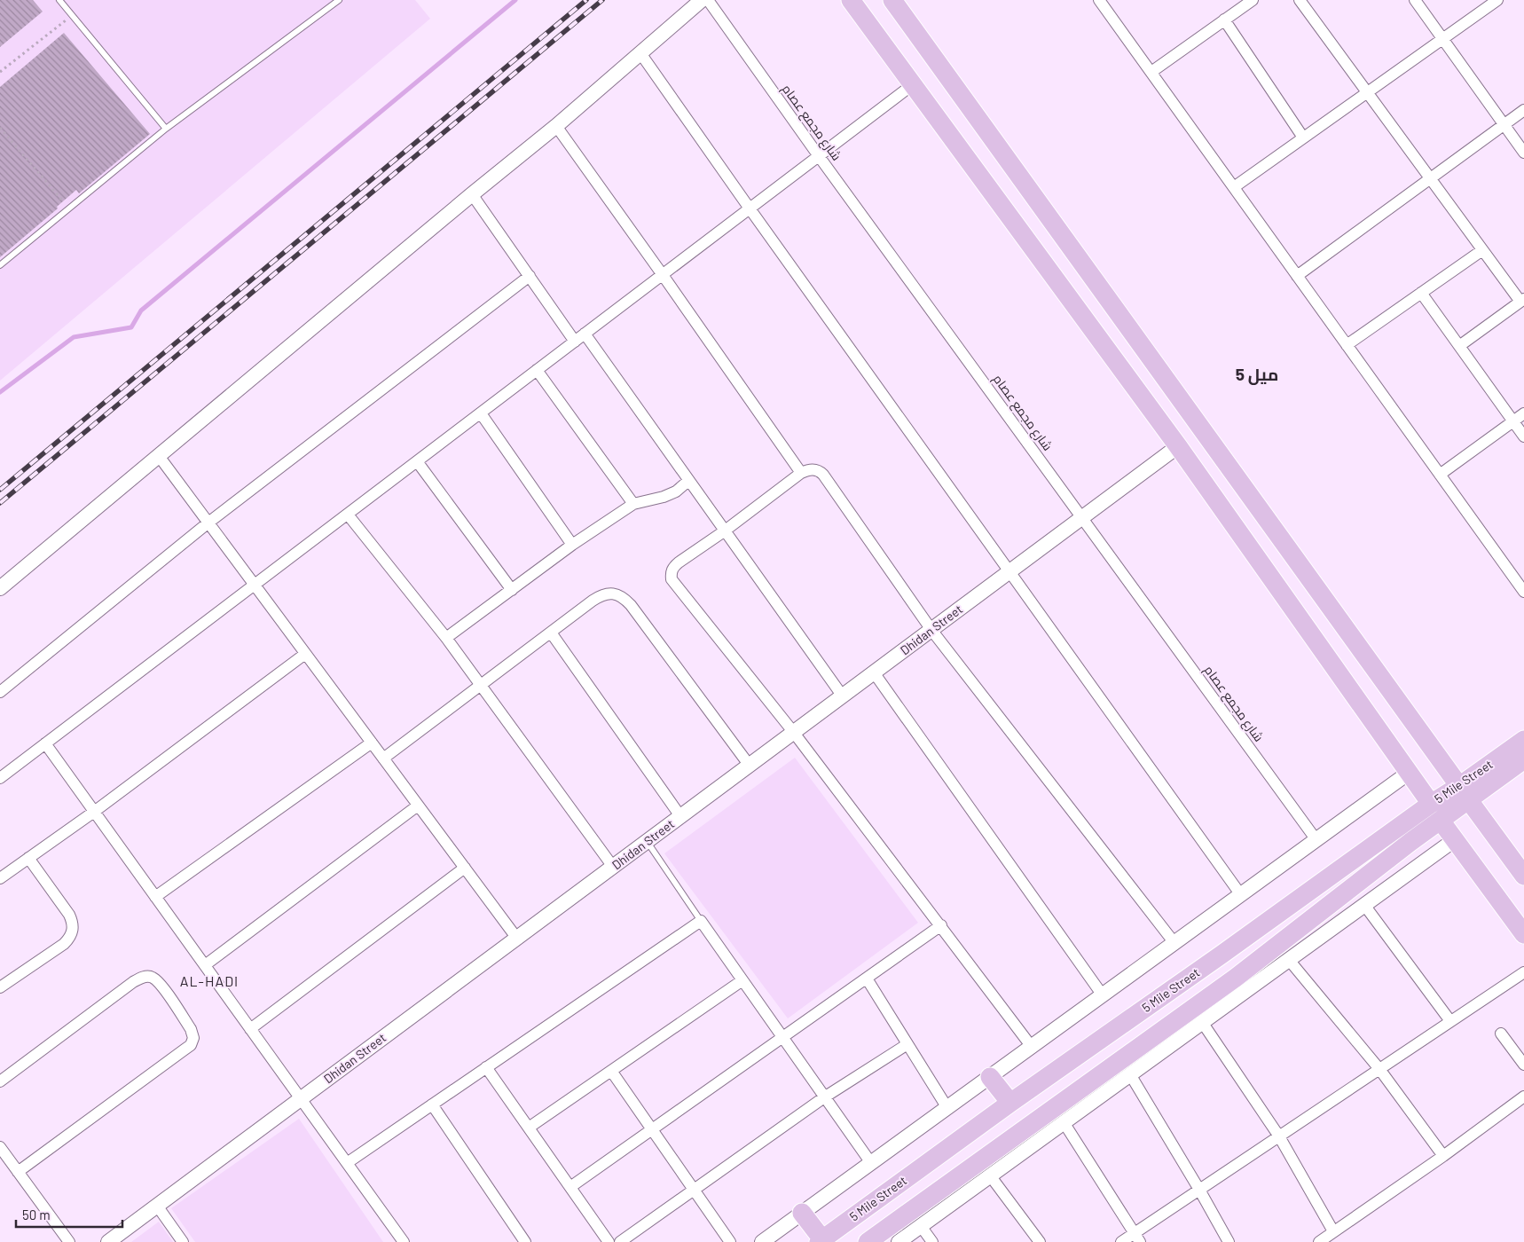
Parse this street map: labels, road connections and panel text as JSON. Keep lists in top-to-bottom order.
{
  "streets": {
    "main road": ["5 Mile Street"],
    "street": ["شارع مجمع عصام", "Dhidan Street"]
  },
  "crossings": [
    ["شارع مجمع عصام", "Dhidan Street"]
  ],
  "districts": ["5 ميل", "AL-HADI"],
  "scale_bar": "50 m"
}
